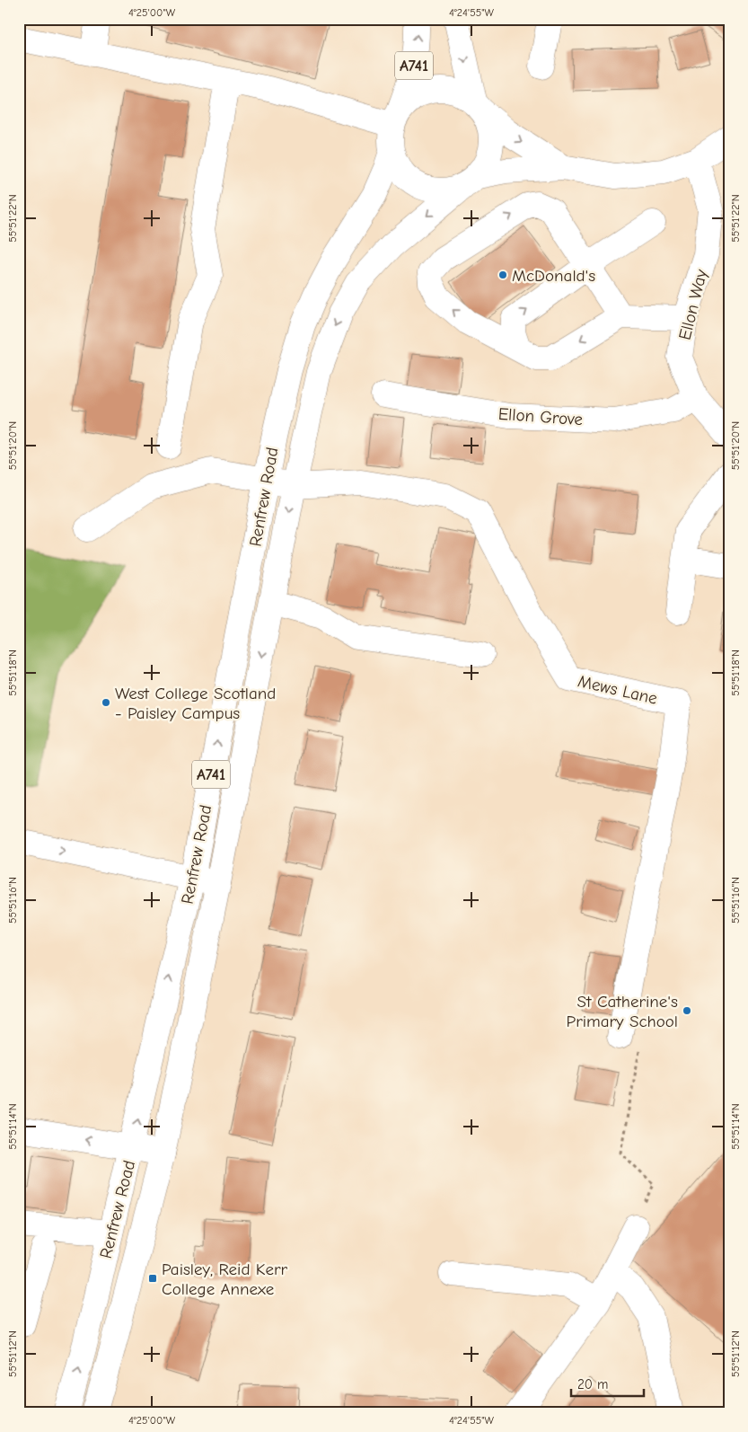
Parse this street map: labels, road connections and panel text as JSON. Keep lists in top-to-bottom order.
{
  "streets": {
    "main road": [
      "A741",
      "Ellon Way",
      "Ellon Grove",
      "Renfrew Road",
      "Mews Lane"
    ]
  },
  "crossings": [
    ["A741", "Renfrew Road"],
    ["Ellon Way", "Ellon Grove"],
    ["Renfrew Road", "Mews Lane"]
  ],
  "places": {
    "other": ["McDonald's", "West College Scotland - Paisley Campus", "St Catherine's Primary School"],
    "transit": ["Paisley, Reid Kerr College Annexe"]
  },
  "scale_bar": "20 m",
  "coordinates": [
    "4°25'00\"W",
    "4°24'55\"W",
    "55°51'22\"N",
    "55°51'20\"N",
    "55°51'18\"N",
    "55°51'16\"N",
    "55°51'14\"N",
    "55°51'12\"N"
  ]
}
